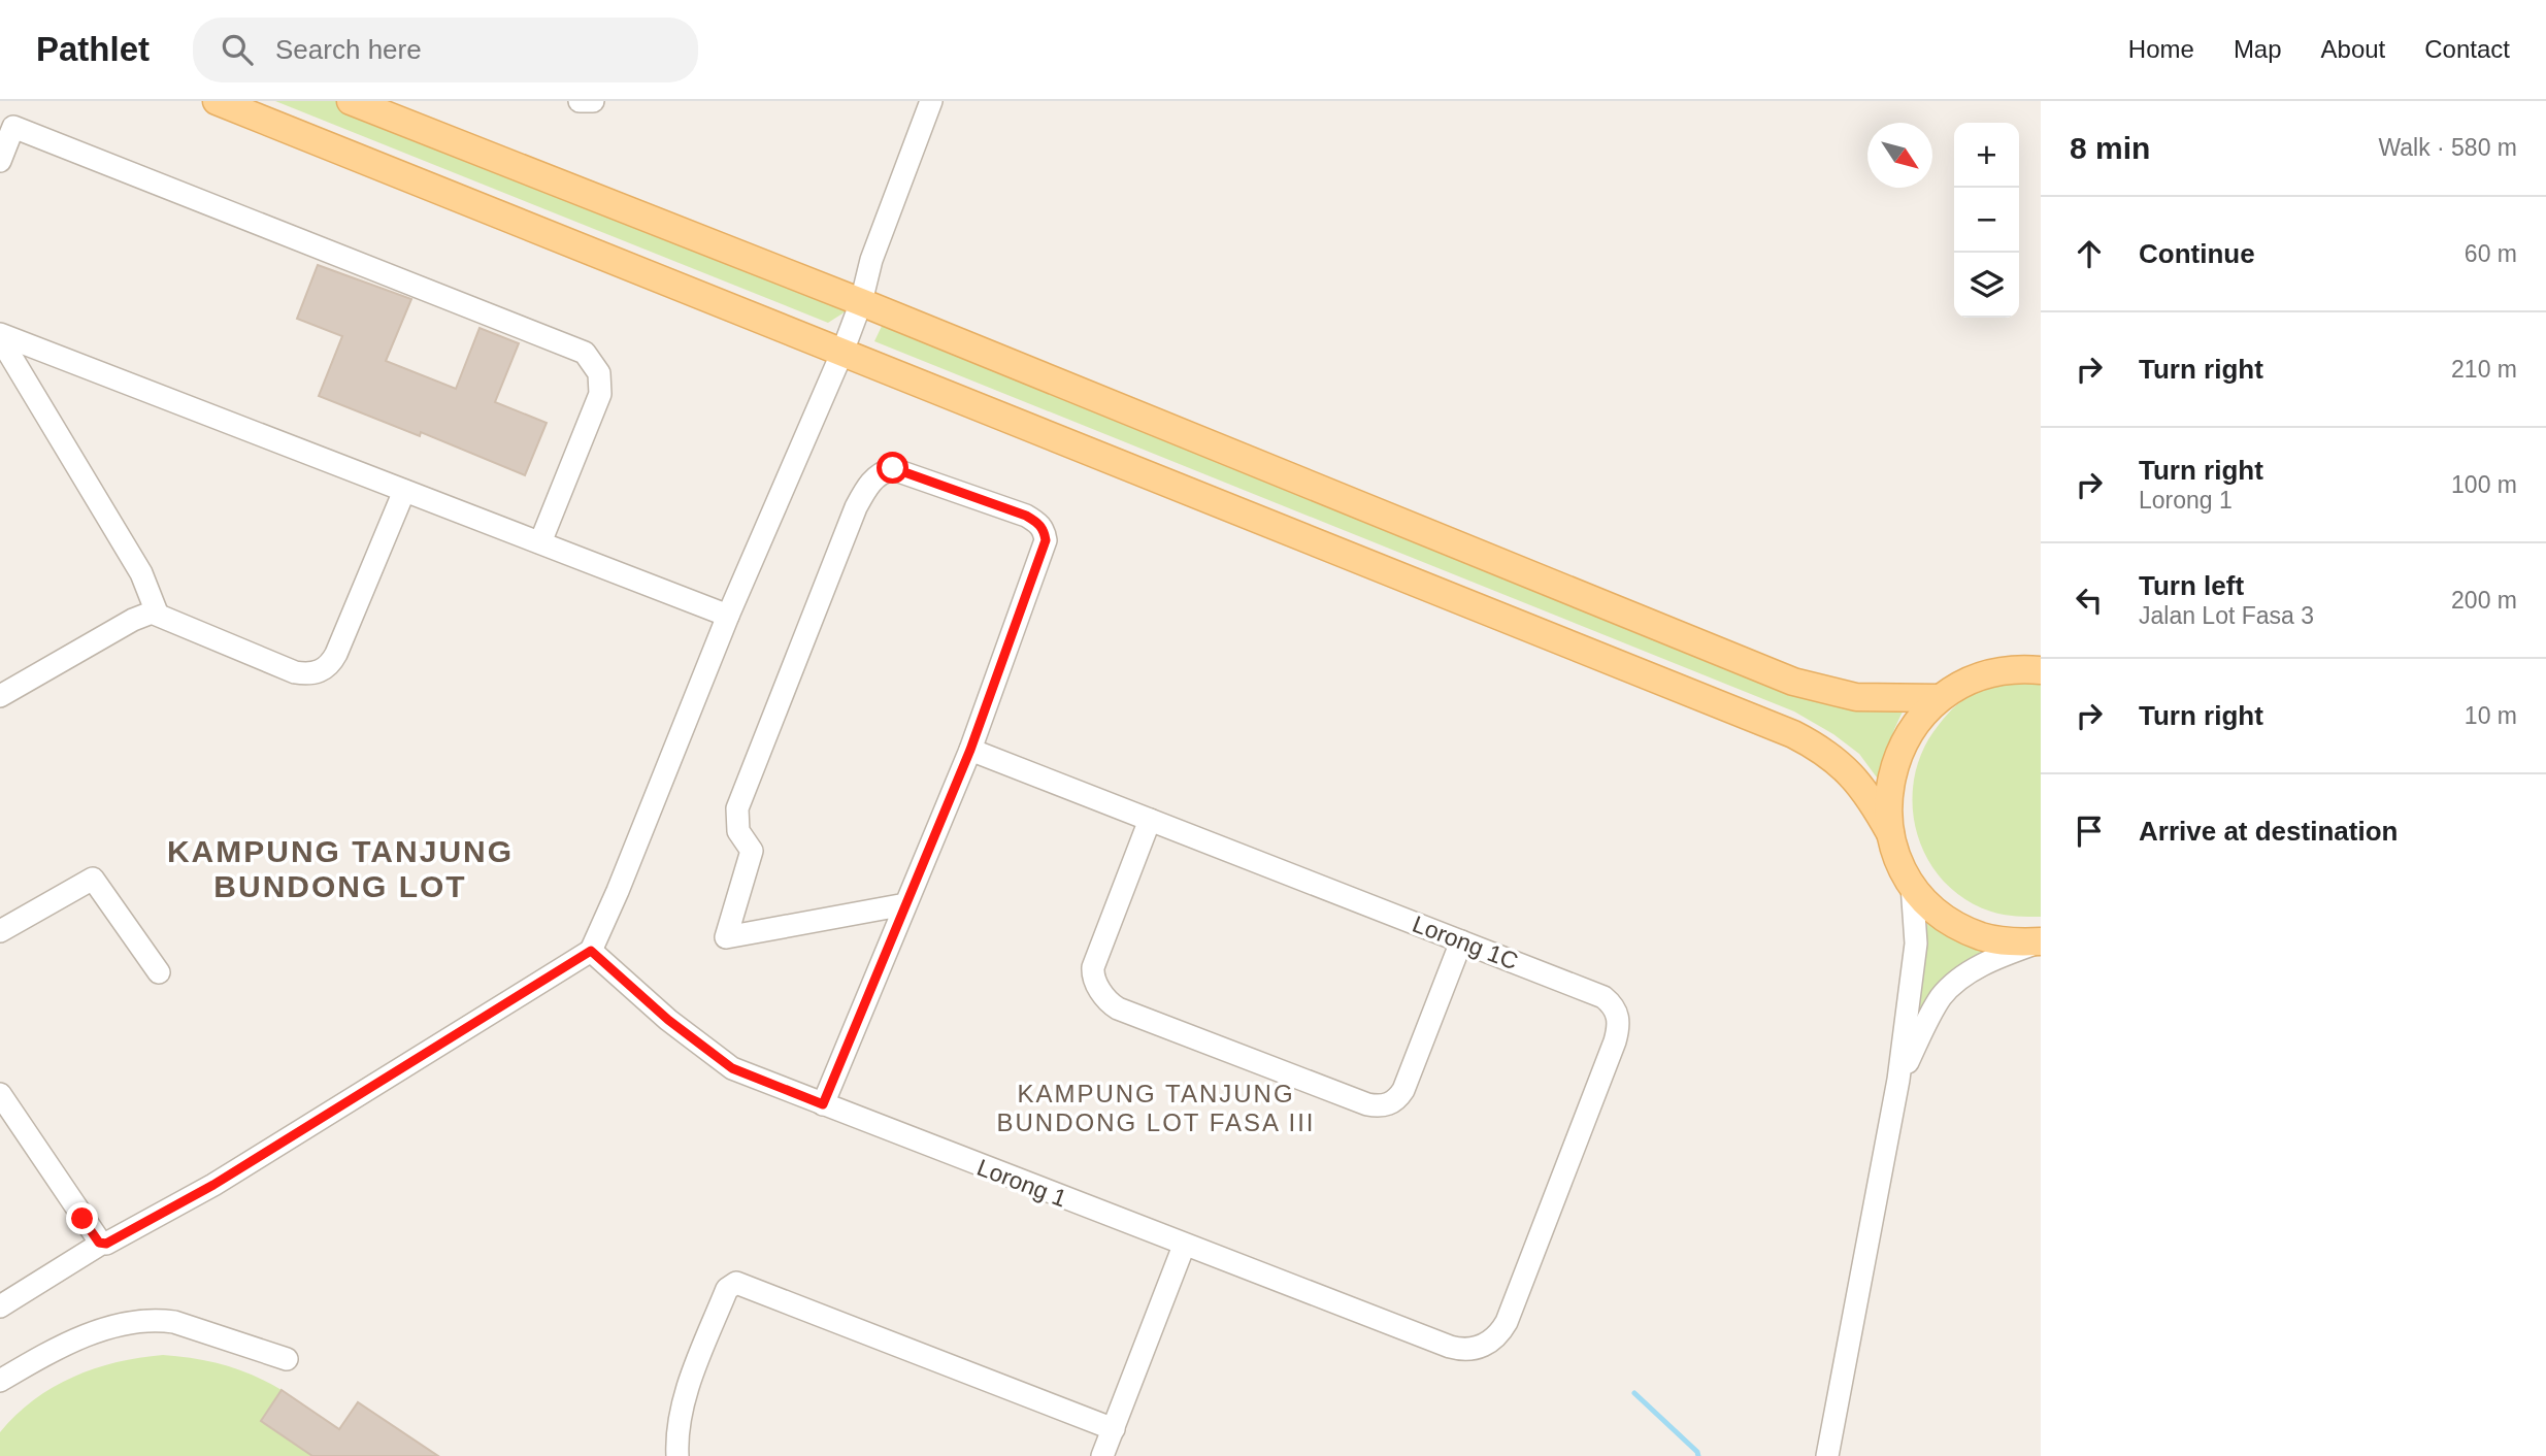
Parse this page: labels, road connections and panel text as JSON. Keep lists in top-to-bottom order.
{
  "streets": {
    "street": ["Lorong 1C", "Lorong 1"]
  },
  "crossings": [
    ["Lorong 1C", "Lorong 1"]
  ],
  "districts": ["KAMPUNG TANJUNG BUNDONG LOT", "KAMPUNG TANJUNG BUNDONG LOT FASA III"],
  "north": "bottom right",
  "page": {
    "header": "Pathlet",
    "search": "Search here",
    "nav": [
      "Home",
      "Map",
      "About",
      "Contact"
    ],
    "heading": ["8 min", "Walk · 580 m"],
    "map_buttons": ["+", "−"],
    "list": [
      ["Continue", "60 m"],
      ["Turn right", "210 m"],
      ["Turn right", "Lorong 1", "100 m"],
      ["Turn left", "Jalan Lot Fasa 3", "200 m"],
      ["Turn right", "10 m"],
      "Arrive at destination"
    ]
  }
}
